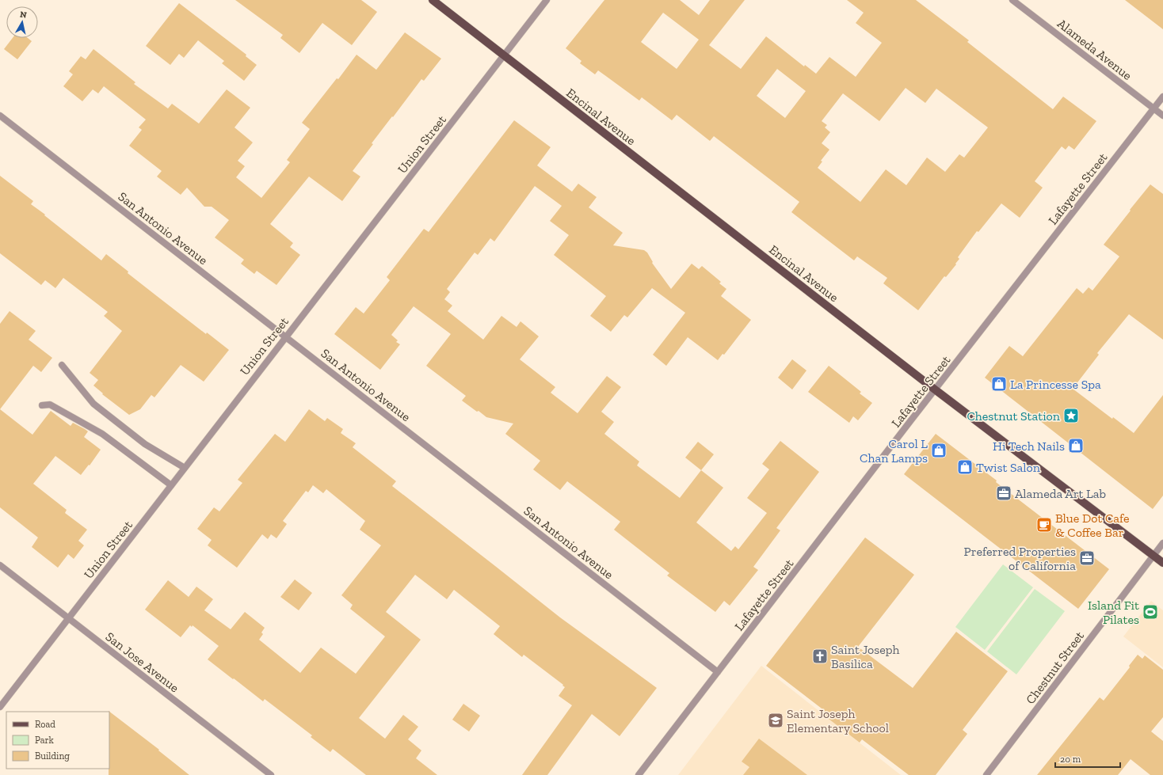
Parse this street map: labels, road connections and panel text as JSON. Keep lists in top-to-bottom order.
{
  "streets": {
    "main road": ["Encinal Avenue"],
    "street": [
      "Alameda Avenue",
      "Union Street",
      "Lafayette Street",
      "San Antonio Avenue",
      "San Jose Avenue",
      "Chestnut Street"
    ]
  },
  "crossings": [
    ["Alameda Avenue", "Lafayette Street"],
    ["Encinal Avenue", "Union Street"],
    ["Encinal Avenue", "Lafayette Street"],
    ["Encinal Avenue", "Chestnut Street"],
    ["Union Street", "San Antonio Avenue"],
    ["Union Street", "San Jose Avenue"],
    ["Lafayette Street", "San Antonio Avenue"]
  ],
  "places": {
    "shop": [
      "La Princesse Spa",
      "Hi Tech Nails",
      "Carol L Chan Lamps",
      "Twist Salon"
    ],
    "place": ["Chestnut Station"],
    "office": ["Alameda Art Lab", "Preferred Properties of California"],
    "cafe": ["Blue Dot Cafe & Coffee Bar"],
    "sports": ["Island Fit Pilates"],
    "church": ["Saint Joseph Basilica"],
    "school or university": ["Saint Joseph Elementary School"]
  },
  "legend": ["Road", "Park", "Building"],
  "scale_bar": "20 m",
  "north": "top"
}
